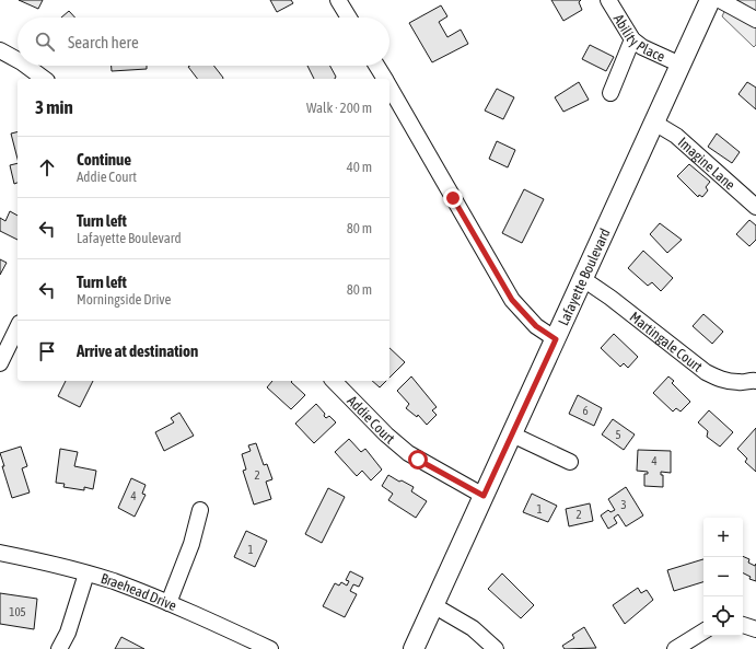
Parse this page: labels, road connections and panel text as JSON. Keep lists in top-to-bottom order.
{
  "streets": {
    "main road": ["Lafayette Boulevard"],
    "street": [
      "Ability Place",
      "Imagine Lane",
      "Martingale Court",
      "Addie Court",
      "Braehead Drive"
    ]
  },
  "crossings": [
    ["Ability Place", "Lafayette Boulevard"],
    ["Imagine Lane", "Lafayette Boulevard"],
    ["Lafayette Boulevard", "Martingale Court"],
    ["Lafayette Boulevard", "Addie Court"]
  ],
  "house_numbers": [
    "6",
    "5",
    "4",
    "2",
    "4",
    "3",
    "1",
    "2",
    "1",
    "105"
  ],
  "page": {
    "search": "Search here",
    "heading": ["3 min", "Walk · 200 m"],
    "list": [
      ["Continue", "Addie Court", "40 m"],
      ["Turn left", "Lafayette Boulevard", "80 m"],
      ["Turn left", "Morningside Drive", "80 m"],
      "Arrive at destination"
    ],
    "map_buttons": ["+", "−"]
  }
}
